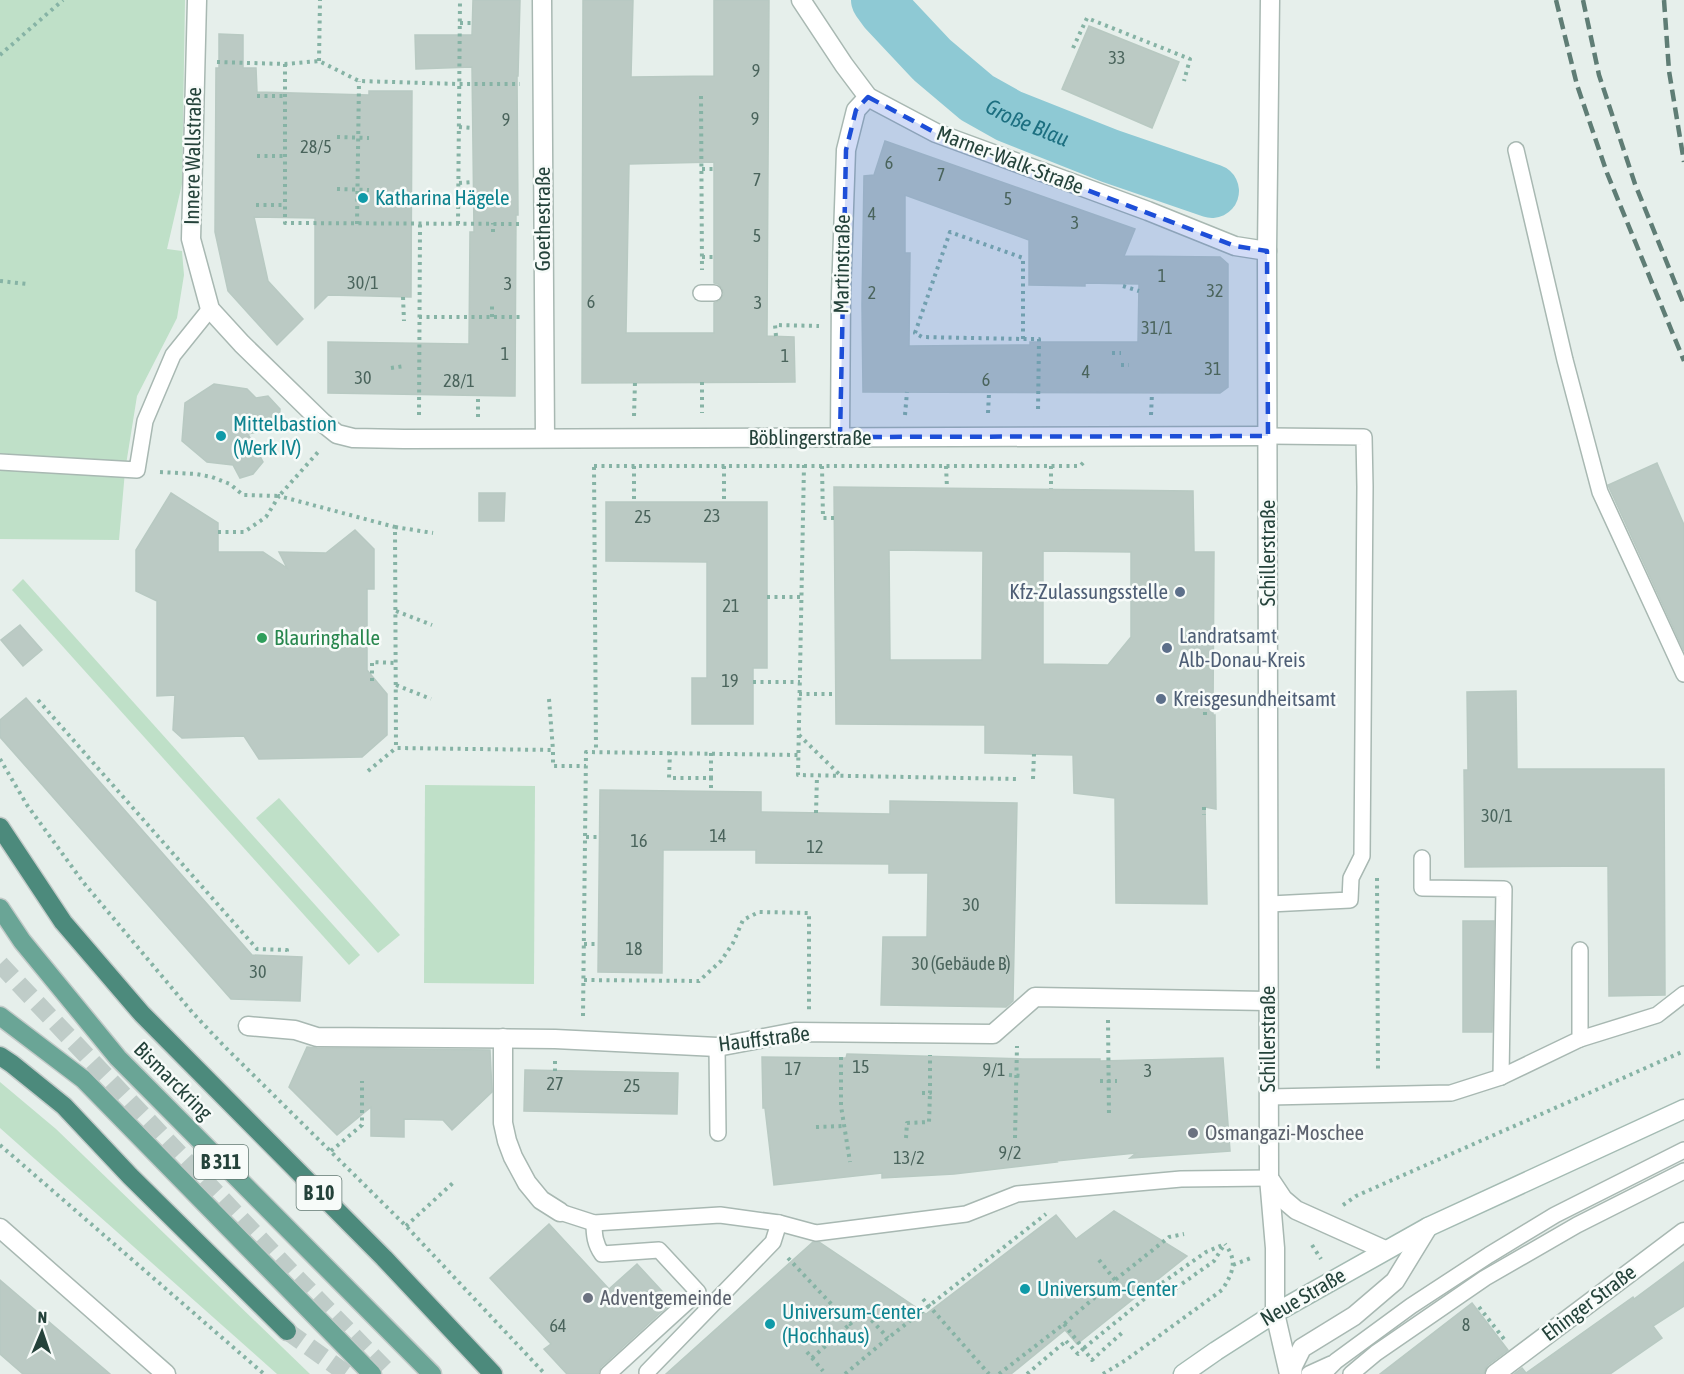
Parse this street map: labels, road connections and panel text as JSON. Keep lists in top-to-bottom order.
{
  "streets": {
    "highway": ["B 10"],
    "main road": ["Bismarckring", "B 311"],
    "street": [
      "Innere Wallstraße",
      "Marner-Walk-Straße",
      "Goethestraße",
      "Martinstraße",
      "Böblingerstraße",
      "Schillerstraße",
      "Hauffstraße",
      "Neue Straße",
      "Ehinger Straße"
    ]
  },
  "crossings": [
    ["Innere Wallstraße", "Böblingerstraße"],
    ["Marner-Walk-Straße", "Martinstraße"],
    ["Marner-Walk-Straße", "Schillerstraße"],
    ["Goethestraße", "Böblingerstraße"],
    ["Martinstraße", "Böblingerstraße"],
    ["Böblingerstraße", "Schillerstraße"],
    ["Schillerstraße", "Hauffstraße"],
    ["Schillerstraße", "Neue Straße"]
  ],
  "water": ["Große Blau"],
  "places": [
    "Katharina Hägele",
    "Mittelbastion (Werk IV)",
    "Kfz-Zulassungsstelle",
    "Blauringhalle",
    "Landratsamt Alb-Donau-Kreis",
    "Kreisgesundheitsamt",
    "Osmangazi-Moschee",
    "Universum-Center",
    "Adventgemeinde",
    "Universum-Center (Hochhaus)"
  ],
  "house_numbers": [
    "33",
    "9",
    "9",
    "9",
    "28/5",
    "6",
    "7",
    "7",
    "5",
    "4",
    "3",
    "5",
    "1",
    "30/1",
    "3",
    "32",
    "2",
    "6",
    "3",
    "31/1",
    "1",
    "1",
    "31",
    "4",
    "30",
    "6",
    "28/1",
    "23",
    "25",
    "21",
    "19",
    "30/1",
    "14",
    "16",
    "12",
    "30",
    "18",
    "30 (Gebäude B)",
    "30",
    "15",
    "17",
    "9/1",
    "3",
    "27",
    "25",
    "9/2",
    "13/2",
    "8",
    "64"
  ],
  "north": "top"
}
